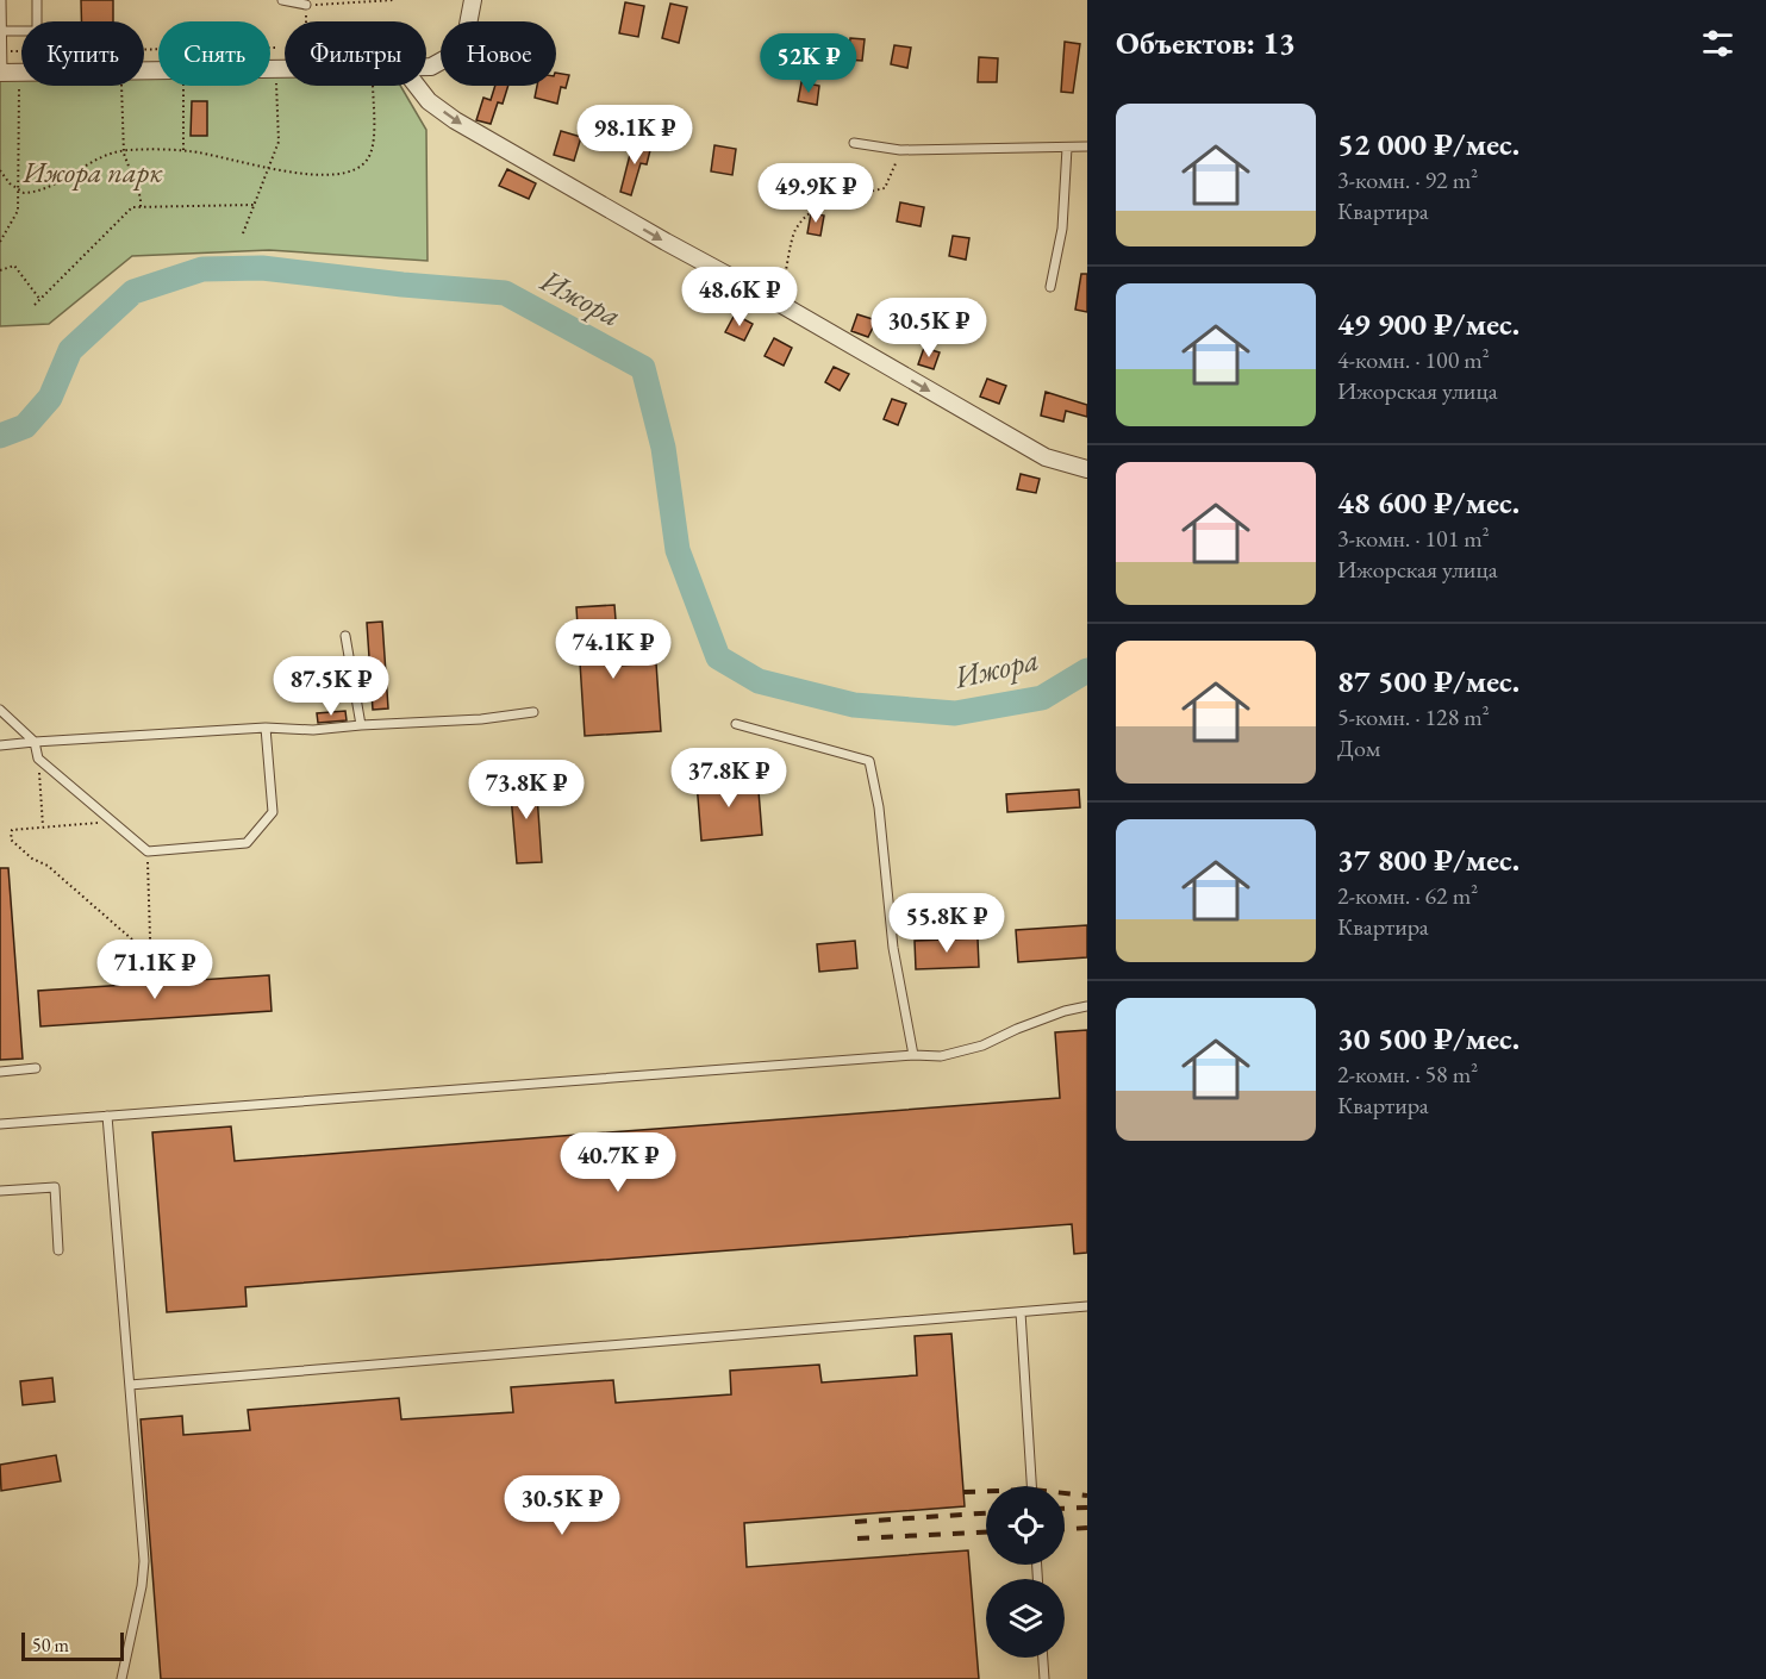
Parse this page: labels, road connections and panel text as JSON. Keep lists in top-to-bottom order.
{
  "water": ["Ижора"],
  "parks": ["Ижора парк"],
  "scale_bar": "50 m",
  "page": {
    "heading": "Объектов: 13",
    "chip": [
      "Купить",
      "Снять",
      "Фильтры",
      "Новое"
    ],
    "price": [
      "52K ₽",
      "98.1K ₽",
      "49.9K ₽",
      "48.6K ₽",
      "30.5K ₽",
      "74.1K ₽",
      "87.5K ₽",
      "37.8K ₽",
      "73.8K ₽",
      "55.8K ₽",
      "71.1K ₽",
      "40.7K ₽",
      "30.5K ₽"
    ],
    "list": [
      {
        "name": "52 000 ₽/мес.",
        "note": "3-комн. · 92 m² · Квартира"
      },
      {
        "name": "49 900 ₽/мес.",
        "note": "4-комн. · 100 m² · Ижорская улица"
      },
      {
        "name": "48 600 ₽/мес.",
        "note": "3-комн. · 101 m² · Ижорская улица"
      },
      {
        "name": "87 500 ₽/мес.",
        "note": "5-комн. · 128 m² · Дом"
      },
      {
        "name": "37 800 ₽/мес.",
        "note": "2-комн. · 62 m² · Квартира"
      },
      {
        "name": "30 500 ₽/мес.",
        "note": "2-комн. · 58 m² · Квартира"
      }
    ],
    "scale": "50 m"
  }
}
